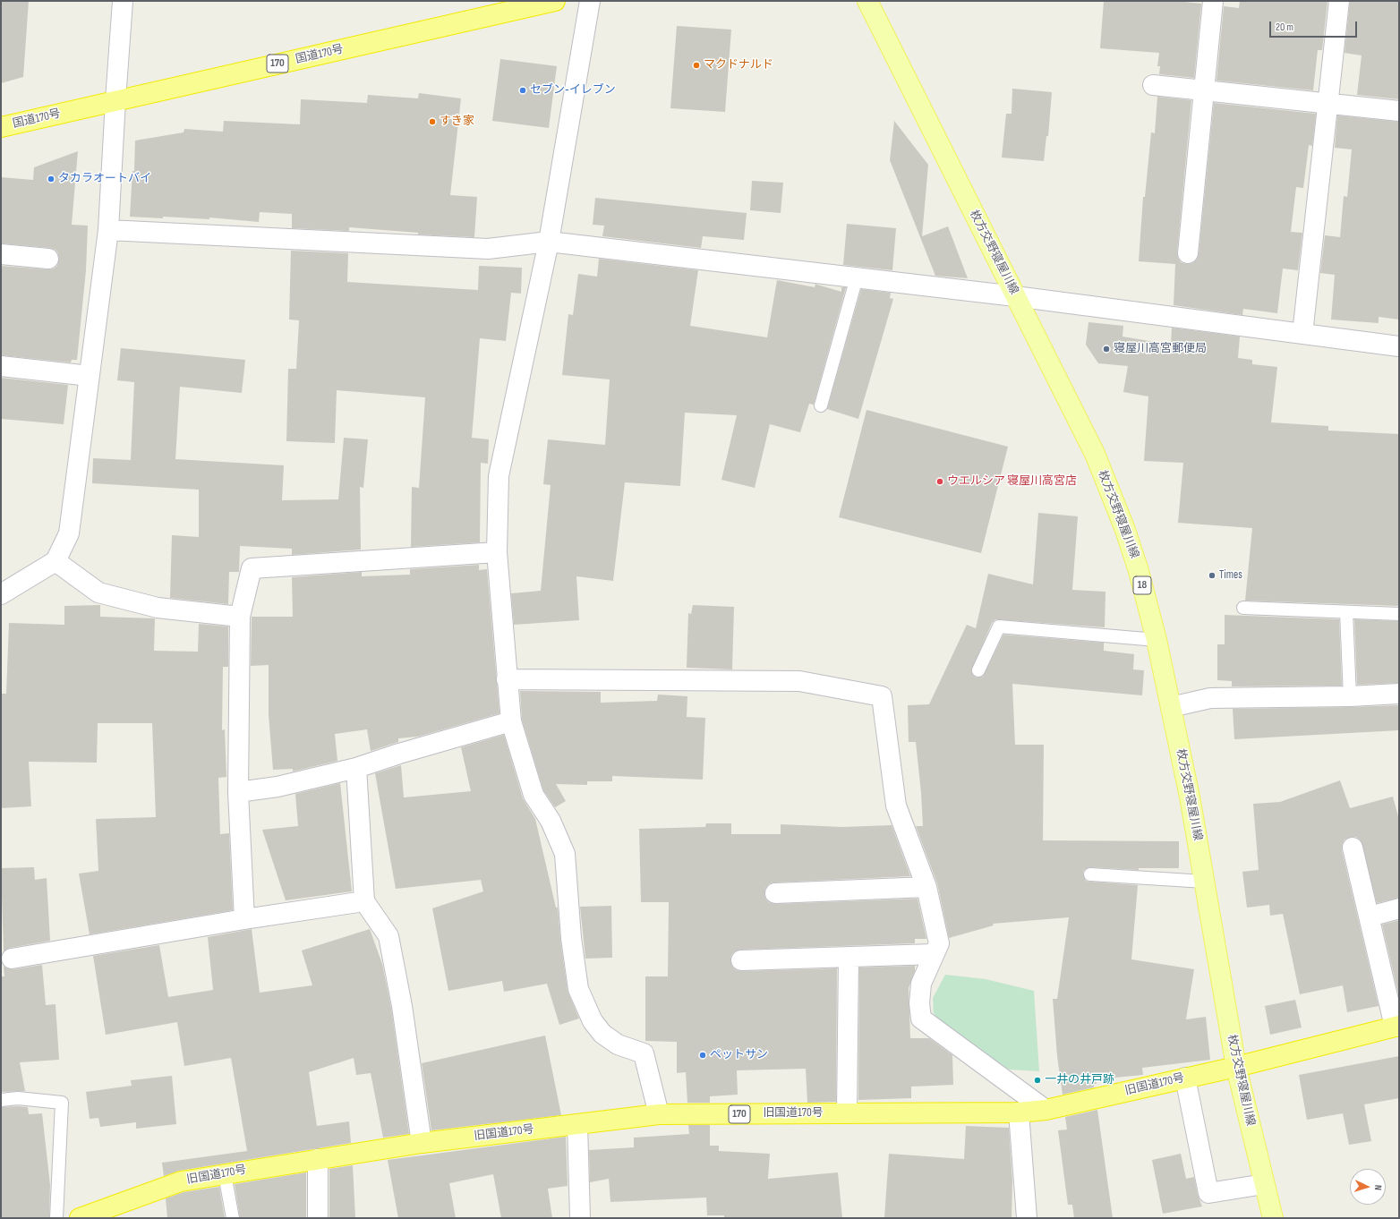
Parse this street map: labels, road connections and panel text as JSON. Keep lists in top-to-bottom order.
{
  "streets": {
    "highway": ["国道170号", "170", "旧国道170号"],
    "main road": ["枚方交野寝屋川線", "18"]
  },
  "crossings": [
    ["枚方交野寝屋川線", "旧国道170号"]
  ],
  "places": [
    "マクドナルド",
    "セブン-イレブン",
    "すき家",
    "タカラオートバイ",
    "寝屋川高宮郵便局",
    "ウエルシア 寝屋川高宮店",
    "Times",
    "ペットサン",
    "一井の井戸跡"
  ],
  "scale_bar": "20 m",
  "north": "right"
}
